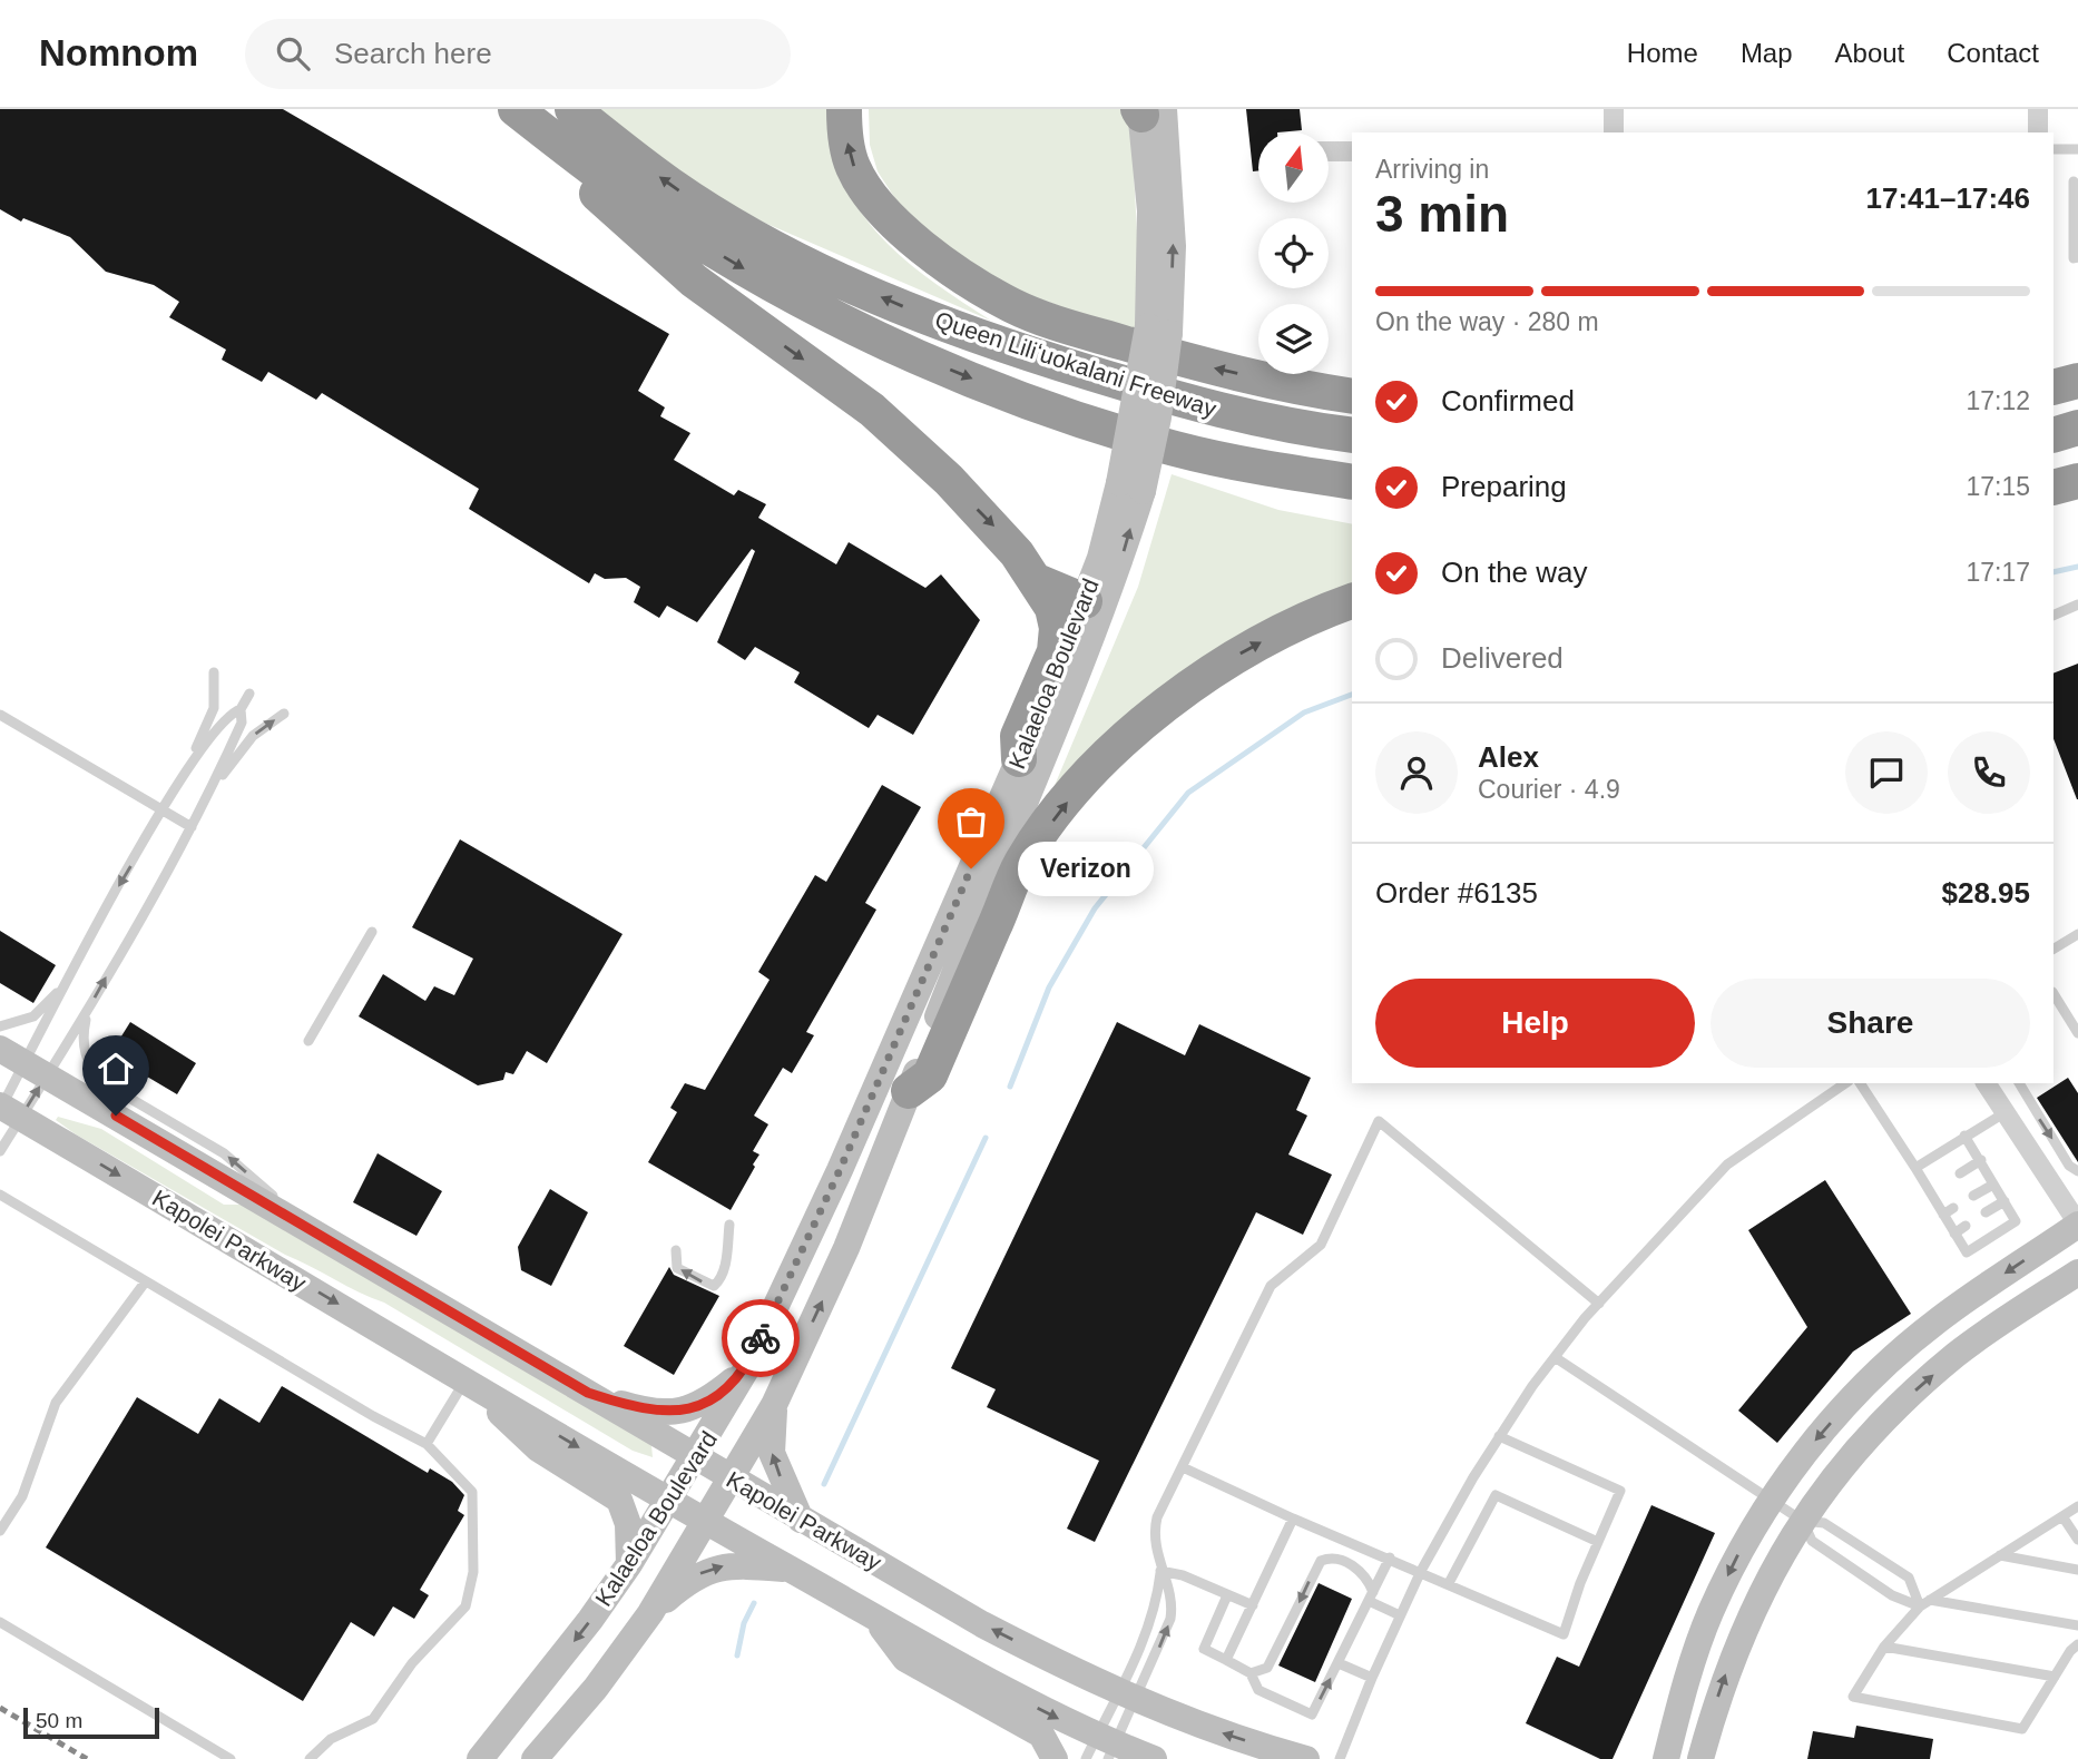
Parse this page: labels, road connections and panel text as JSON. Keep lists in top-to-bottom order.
{
  "streets": {
    "highway": ["Queen Liliʻuokalani Freeway"],
    "main road": ["Kalaeloa Boulevard", "Kapolei Parkway"]
  },
  "crossings": [
    ["Kalaeloa Boulevard", "Kapolei Parkway"]
  ],
  "places": ["Verizon"],
  "scale_bar": "50 m",
  "north": "top",
  "page": {
    "header": "Nomnom",
    "search": "Search here",
    "nav": [
      "Home",
      "Map",
      "About",
      "Contact"
    ],
    "heading": ["3 min", "Arriving in", "17:41–17:46"],
    "panel": [
      "Alex",
      "Courier · 4.9",
      "Order #6135",
      "$28.95"
    ],
    "bar": "On the way · 280 m",
    "list": [
      ["Confirmed", "17:12"],
      ["Preparing", "17:15"],
      ["On the way", "17:17"],
      "Delivered"
    ],
    "bubble": "Verizon",
    "buttons": ["Help", "Share"],
    "scale": "50 m"
  }
}
